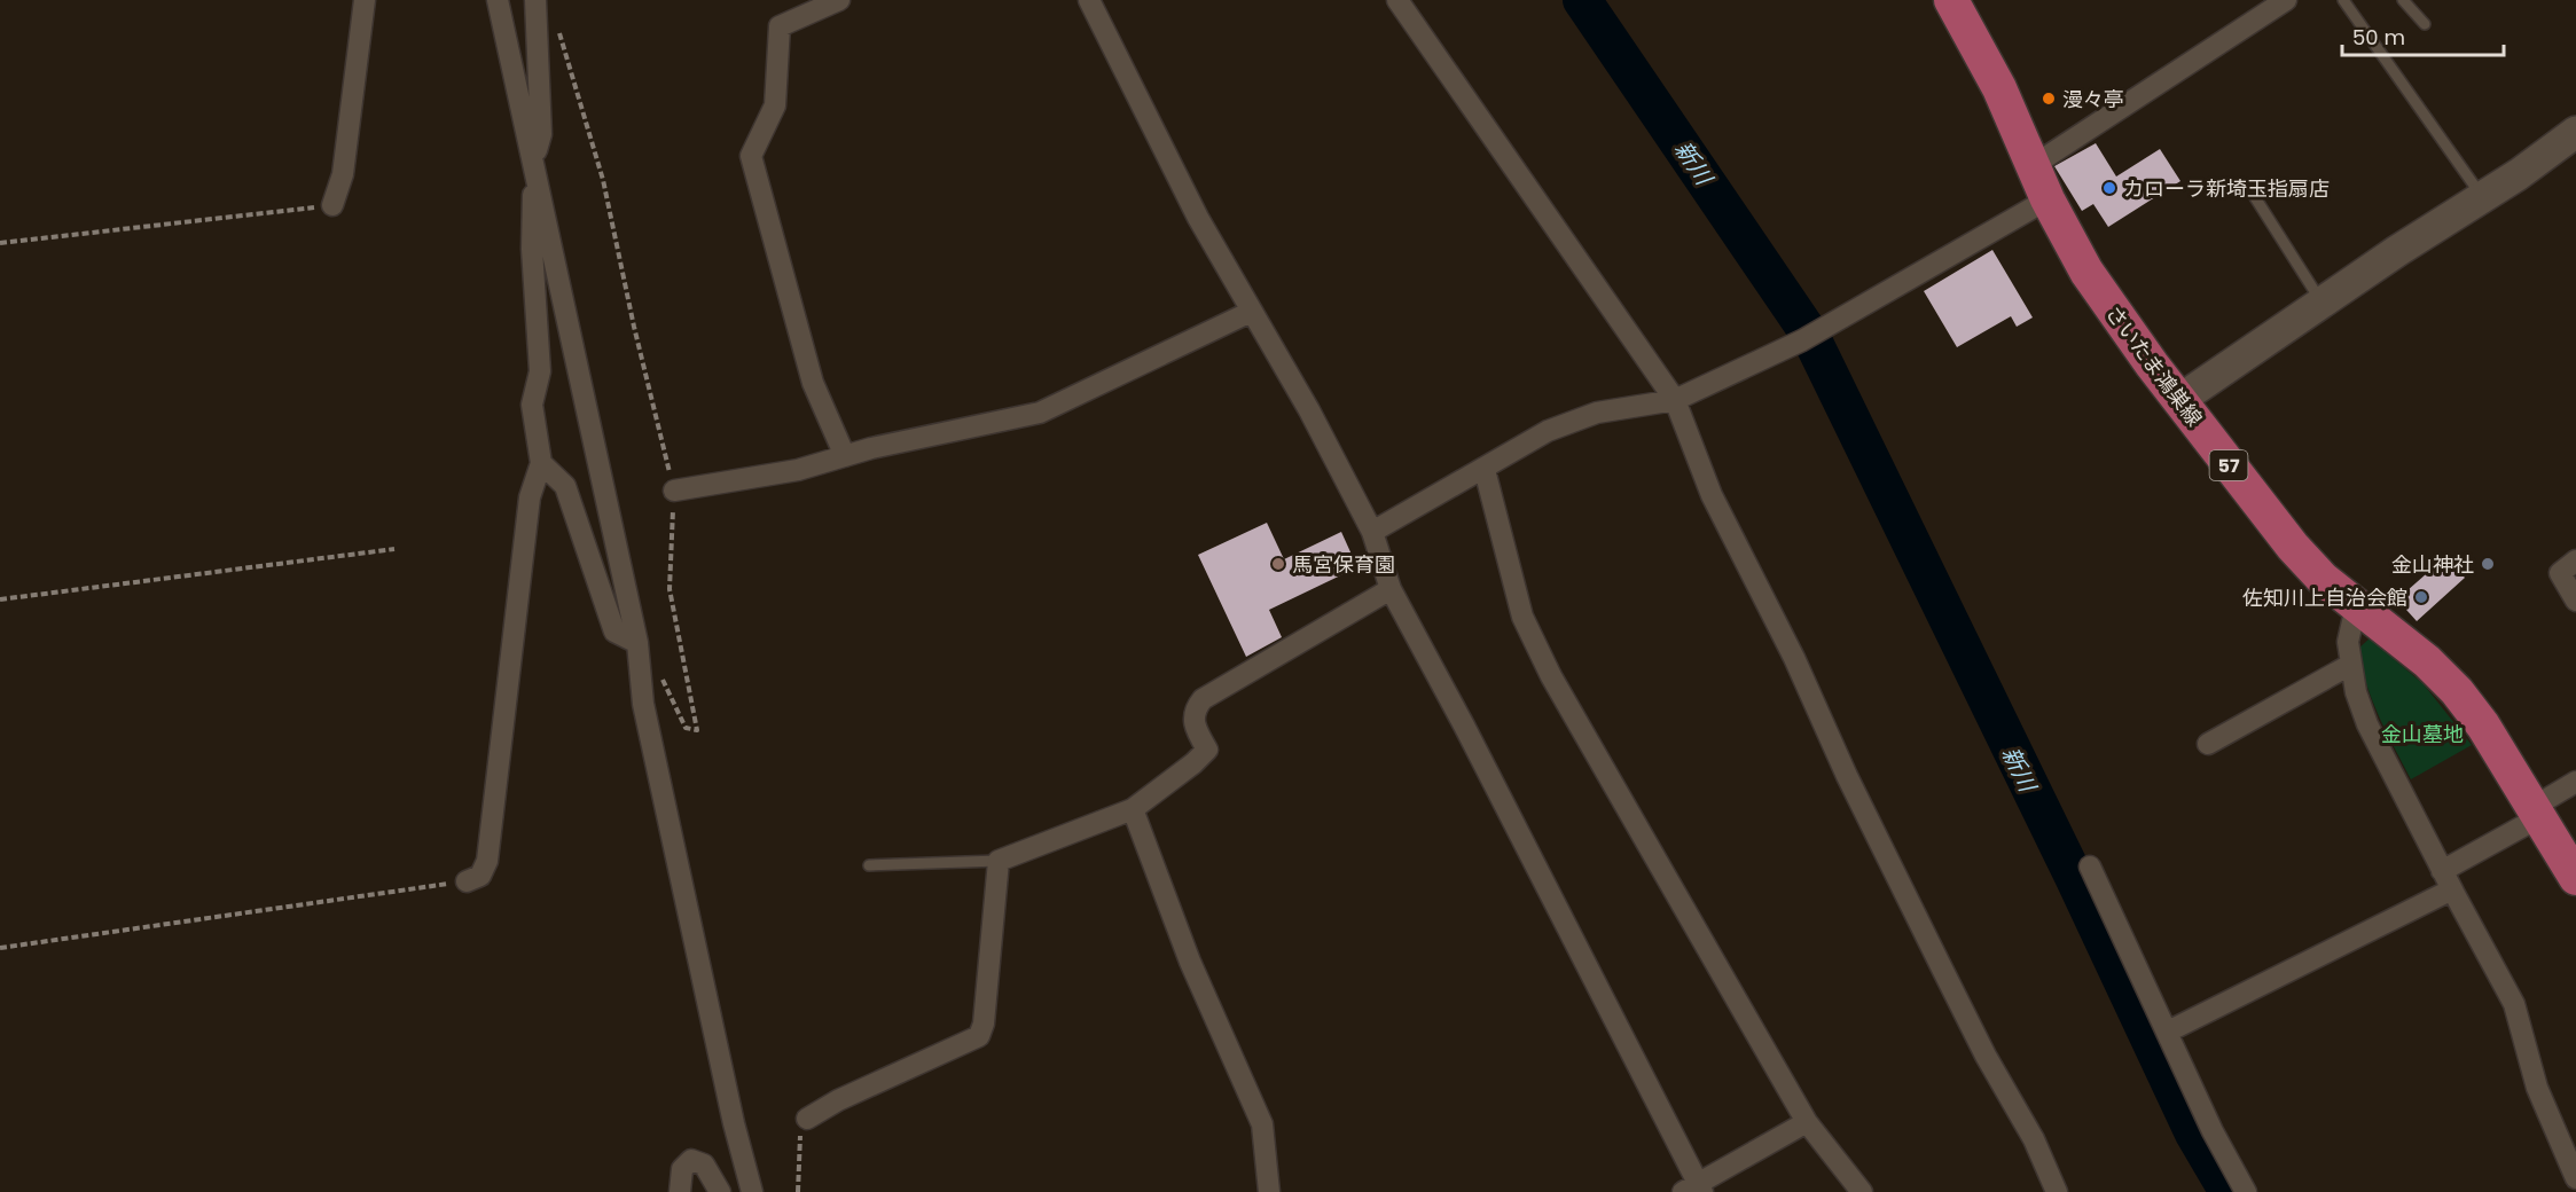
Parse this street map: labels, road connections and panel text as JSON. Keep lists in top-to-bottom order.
{
  "streets": {
    "main road": ["さいたま鴻巣線", "57"]
  },
  "water": ["新川"],
  "parks": ["金山墓地"],
  "places": [
    "漫々亭",
    "カローラ新埼玉指扇店",
    "馬宮保育園",
    "金山神社",
    "佐知川上自治会館"
  ],
  "scale_bar": "50 m"
}
